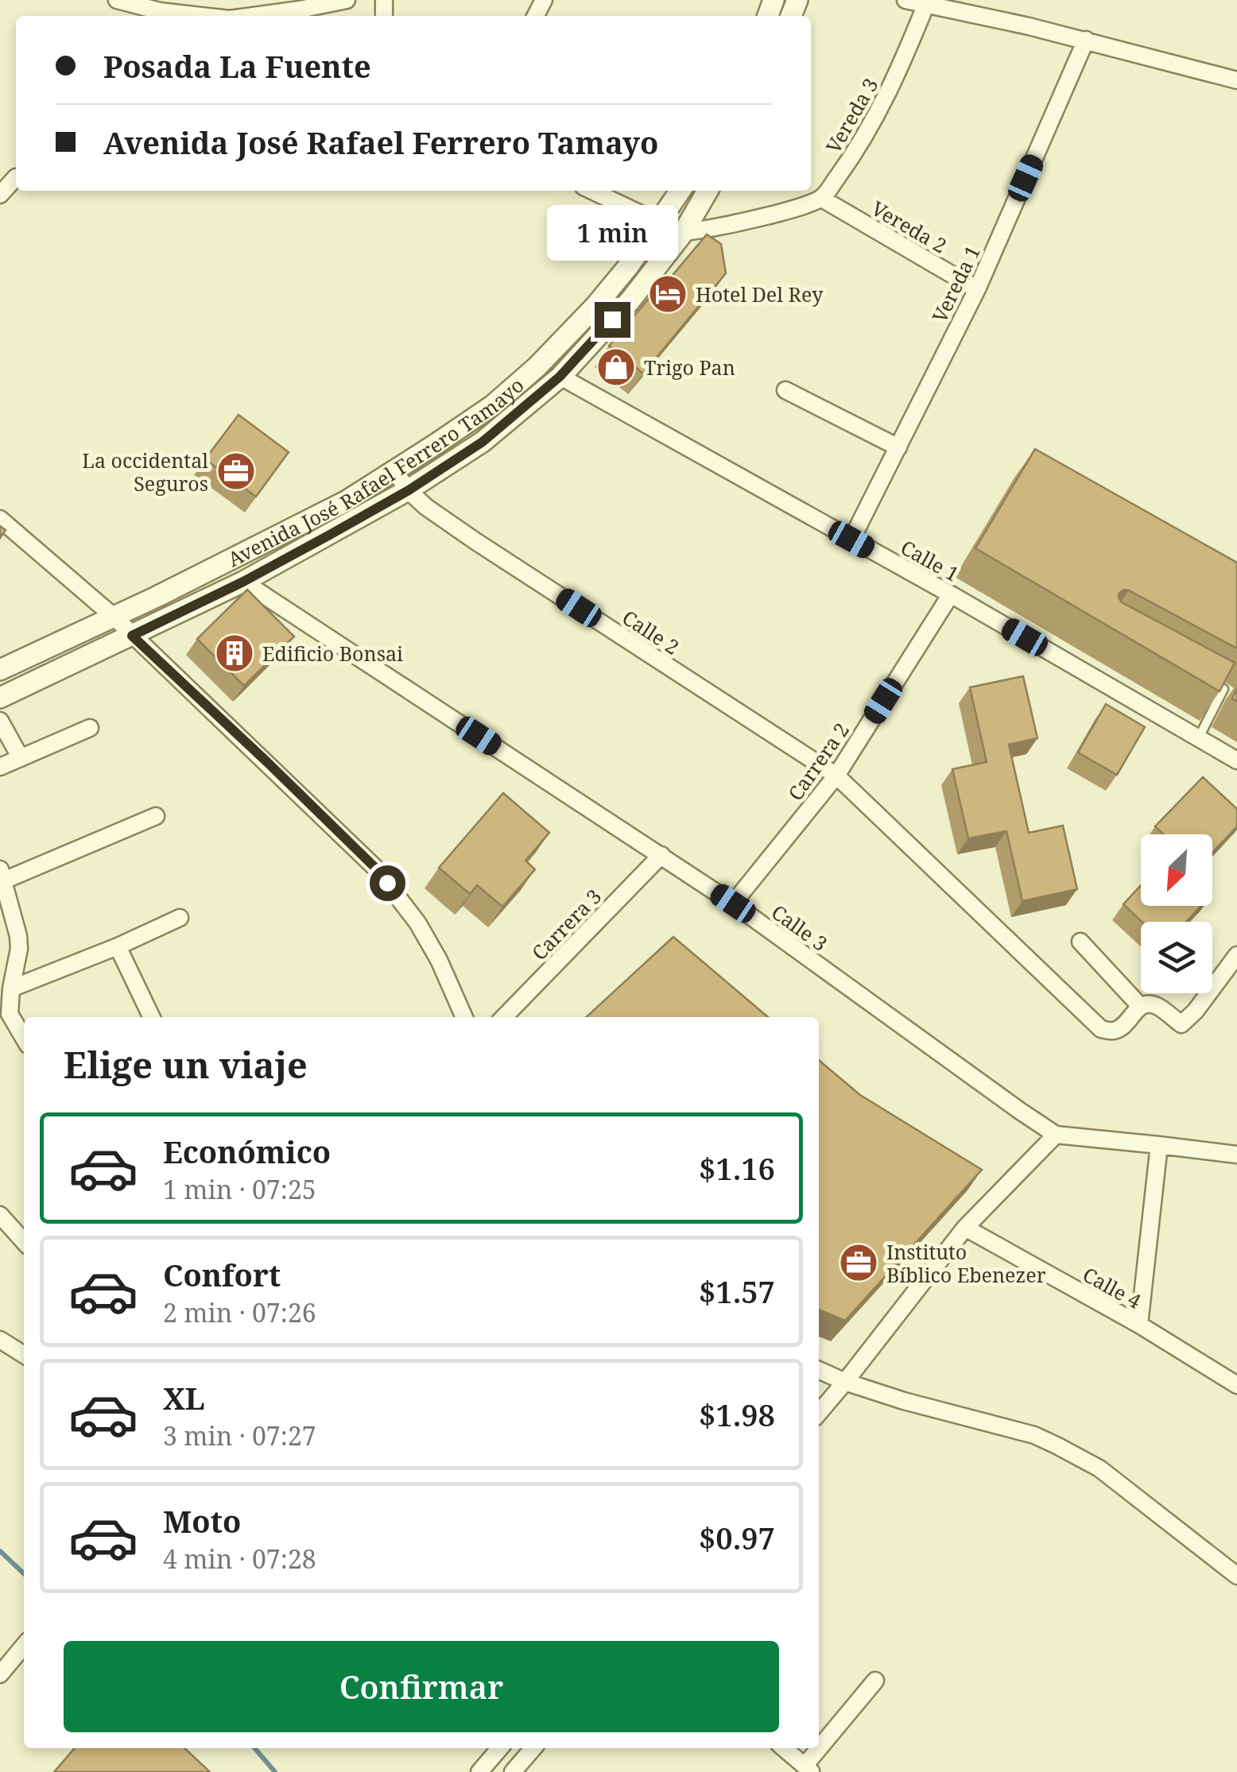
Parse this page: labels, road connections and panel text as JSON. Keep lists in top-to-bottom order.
{
  "streets": {
    "street": [
      "Vereda 3",
      "Vereda 2",
      "Vereda 1",
      "Avenida José Rafael Ferrero Tamayo",
      "Calle 1",
      "Calle 2",
      "Carrera 2",
      "Carrera 3",
      "Calle 3",
      "Calle 4"
    ]
  },
  "crossings": [
    ["Vereda 3", "Vereda 2"],
    ["Vereda 2", "Vereda 1"],
    ["Vereda 1", "Calle 1"],
    ["Avenida José Rafael Ferrero Tamayo", "Calle 1"],
    ["Avenida José Rafael Ferrero Tamayo", "Calle 2"],
    ["Avenida José Rafael Ferrero Tamayo", "Calle 3"],
    ["Calle 1", "Carrera 2"],
    ["Calle 2", "Carrera 2"],
    ["Carrera 2", "Calle 3"],
    ["Carrera 3", "Calle 3"]
  ],
  "places": {
    "hotel": ["Hotel Del Rey"],
    "shop": ["Trigo Pan"],
    "office": ["La occidental Seguros", "Instituto Bíblico Ebenezer"],
    "building": ["Edificio Bonsai"]
  },
  "north": "bottom left",
  "page": {
    "banner": ["Posada La Fuente", "Avenida José Rafael Ferrero Tamayo"],
    "bubble": "1 min",
    "heading": "Elige un viaje",
    "list": [
      {
        "name": "Económico",
        "note": "1 min · 07:25",
        "value": "$1.16"
      },
      {
        "name": "Confort",
        "note": "2 min · 07:26",
        "value": "$1.57"
      },
      {
        "name": "XL",
        "note": "3 min · 07:27",
        "value": "$1.98"
      },
      {
        "name": "Moto",
        "note": "4 min · 07:28",
        "value": "$0.97"
      }
    ],
    "buttons": "Confirmar"
  }
}
